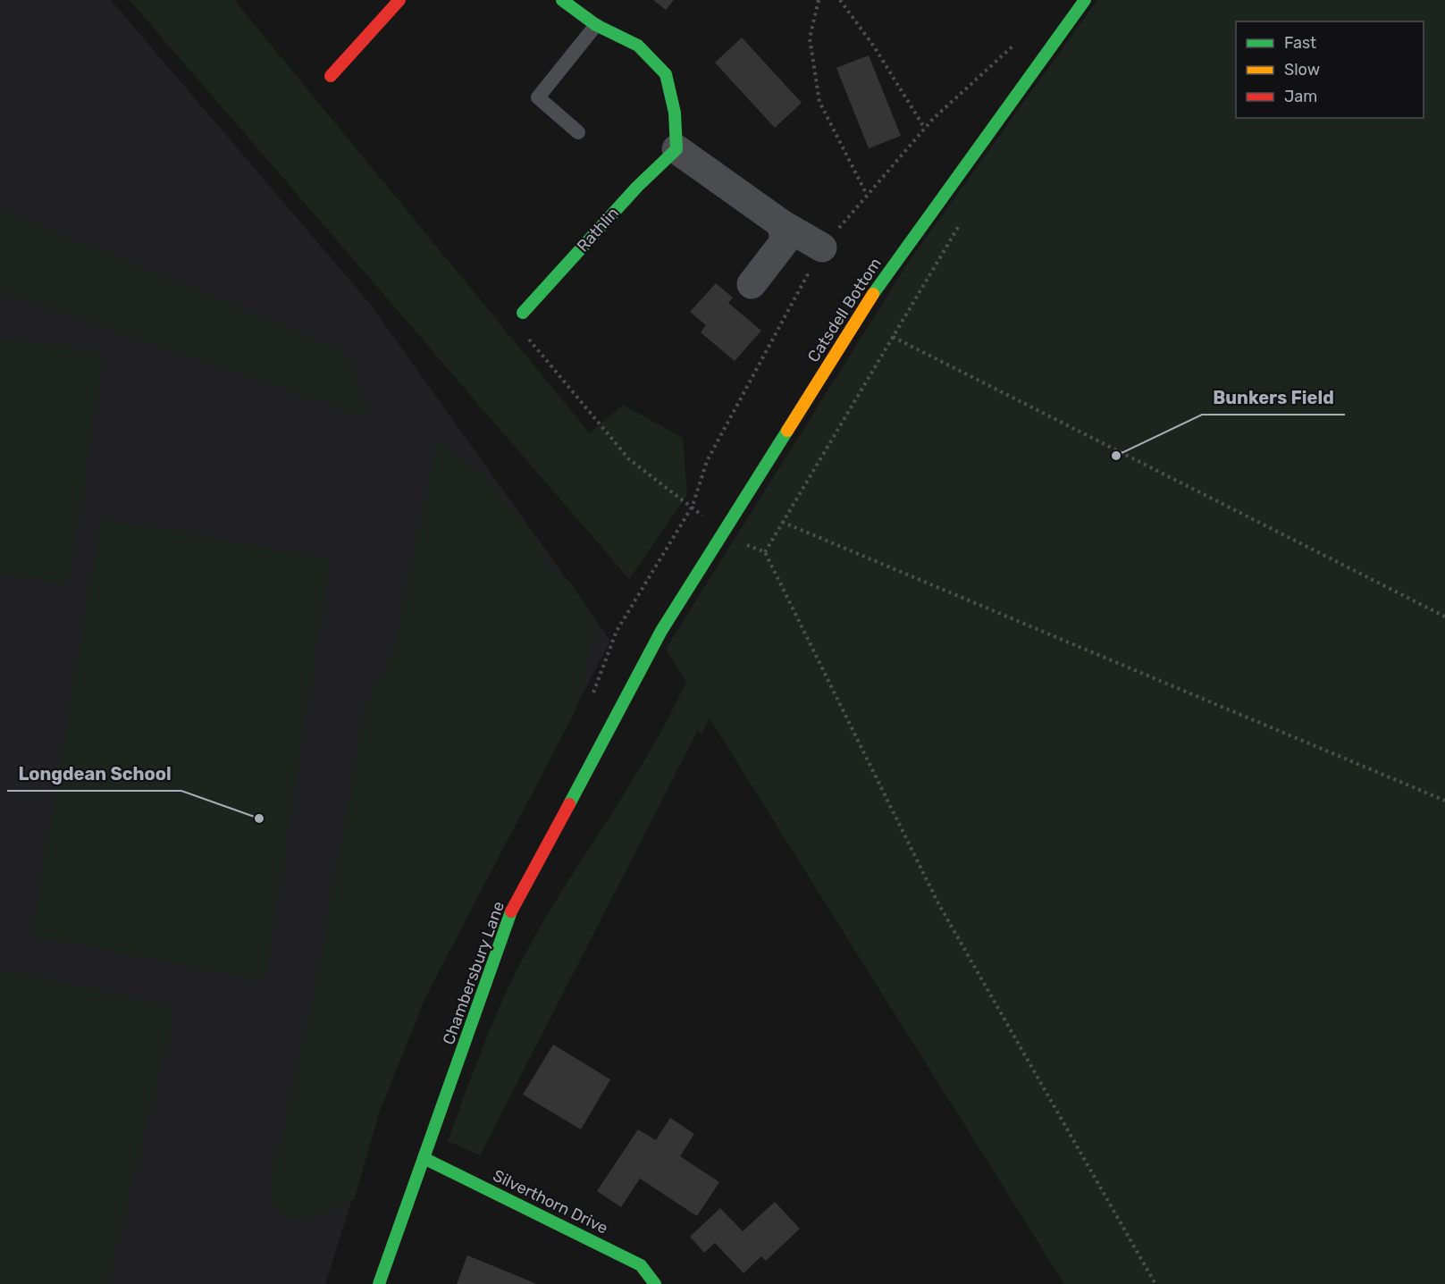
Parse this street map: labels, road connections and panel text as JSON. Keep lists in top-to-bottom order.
{
  "streets": {
    "street": [
      "Rathlin",
      "Catsdell Bottom",
      "Chambersbury Lane",
      "Silverthorn Drive"
    ]
  },
  "crossings": [
    ["Catsdell Bottom", "Chambersbury Lane"],
    ["Chambersbury Lane", "Silverthorn Drive"]
  ],
  "places": ["Bunkers Field", "Longdean School"],
  "legend": ["Fast", "Slow", "Jam"]
}
